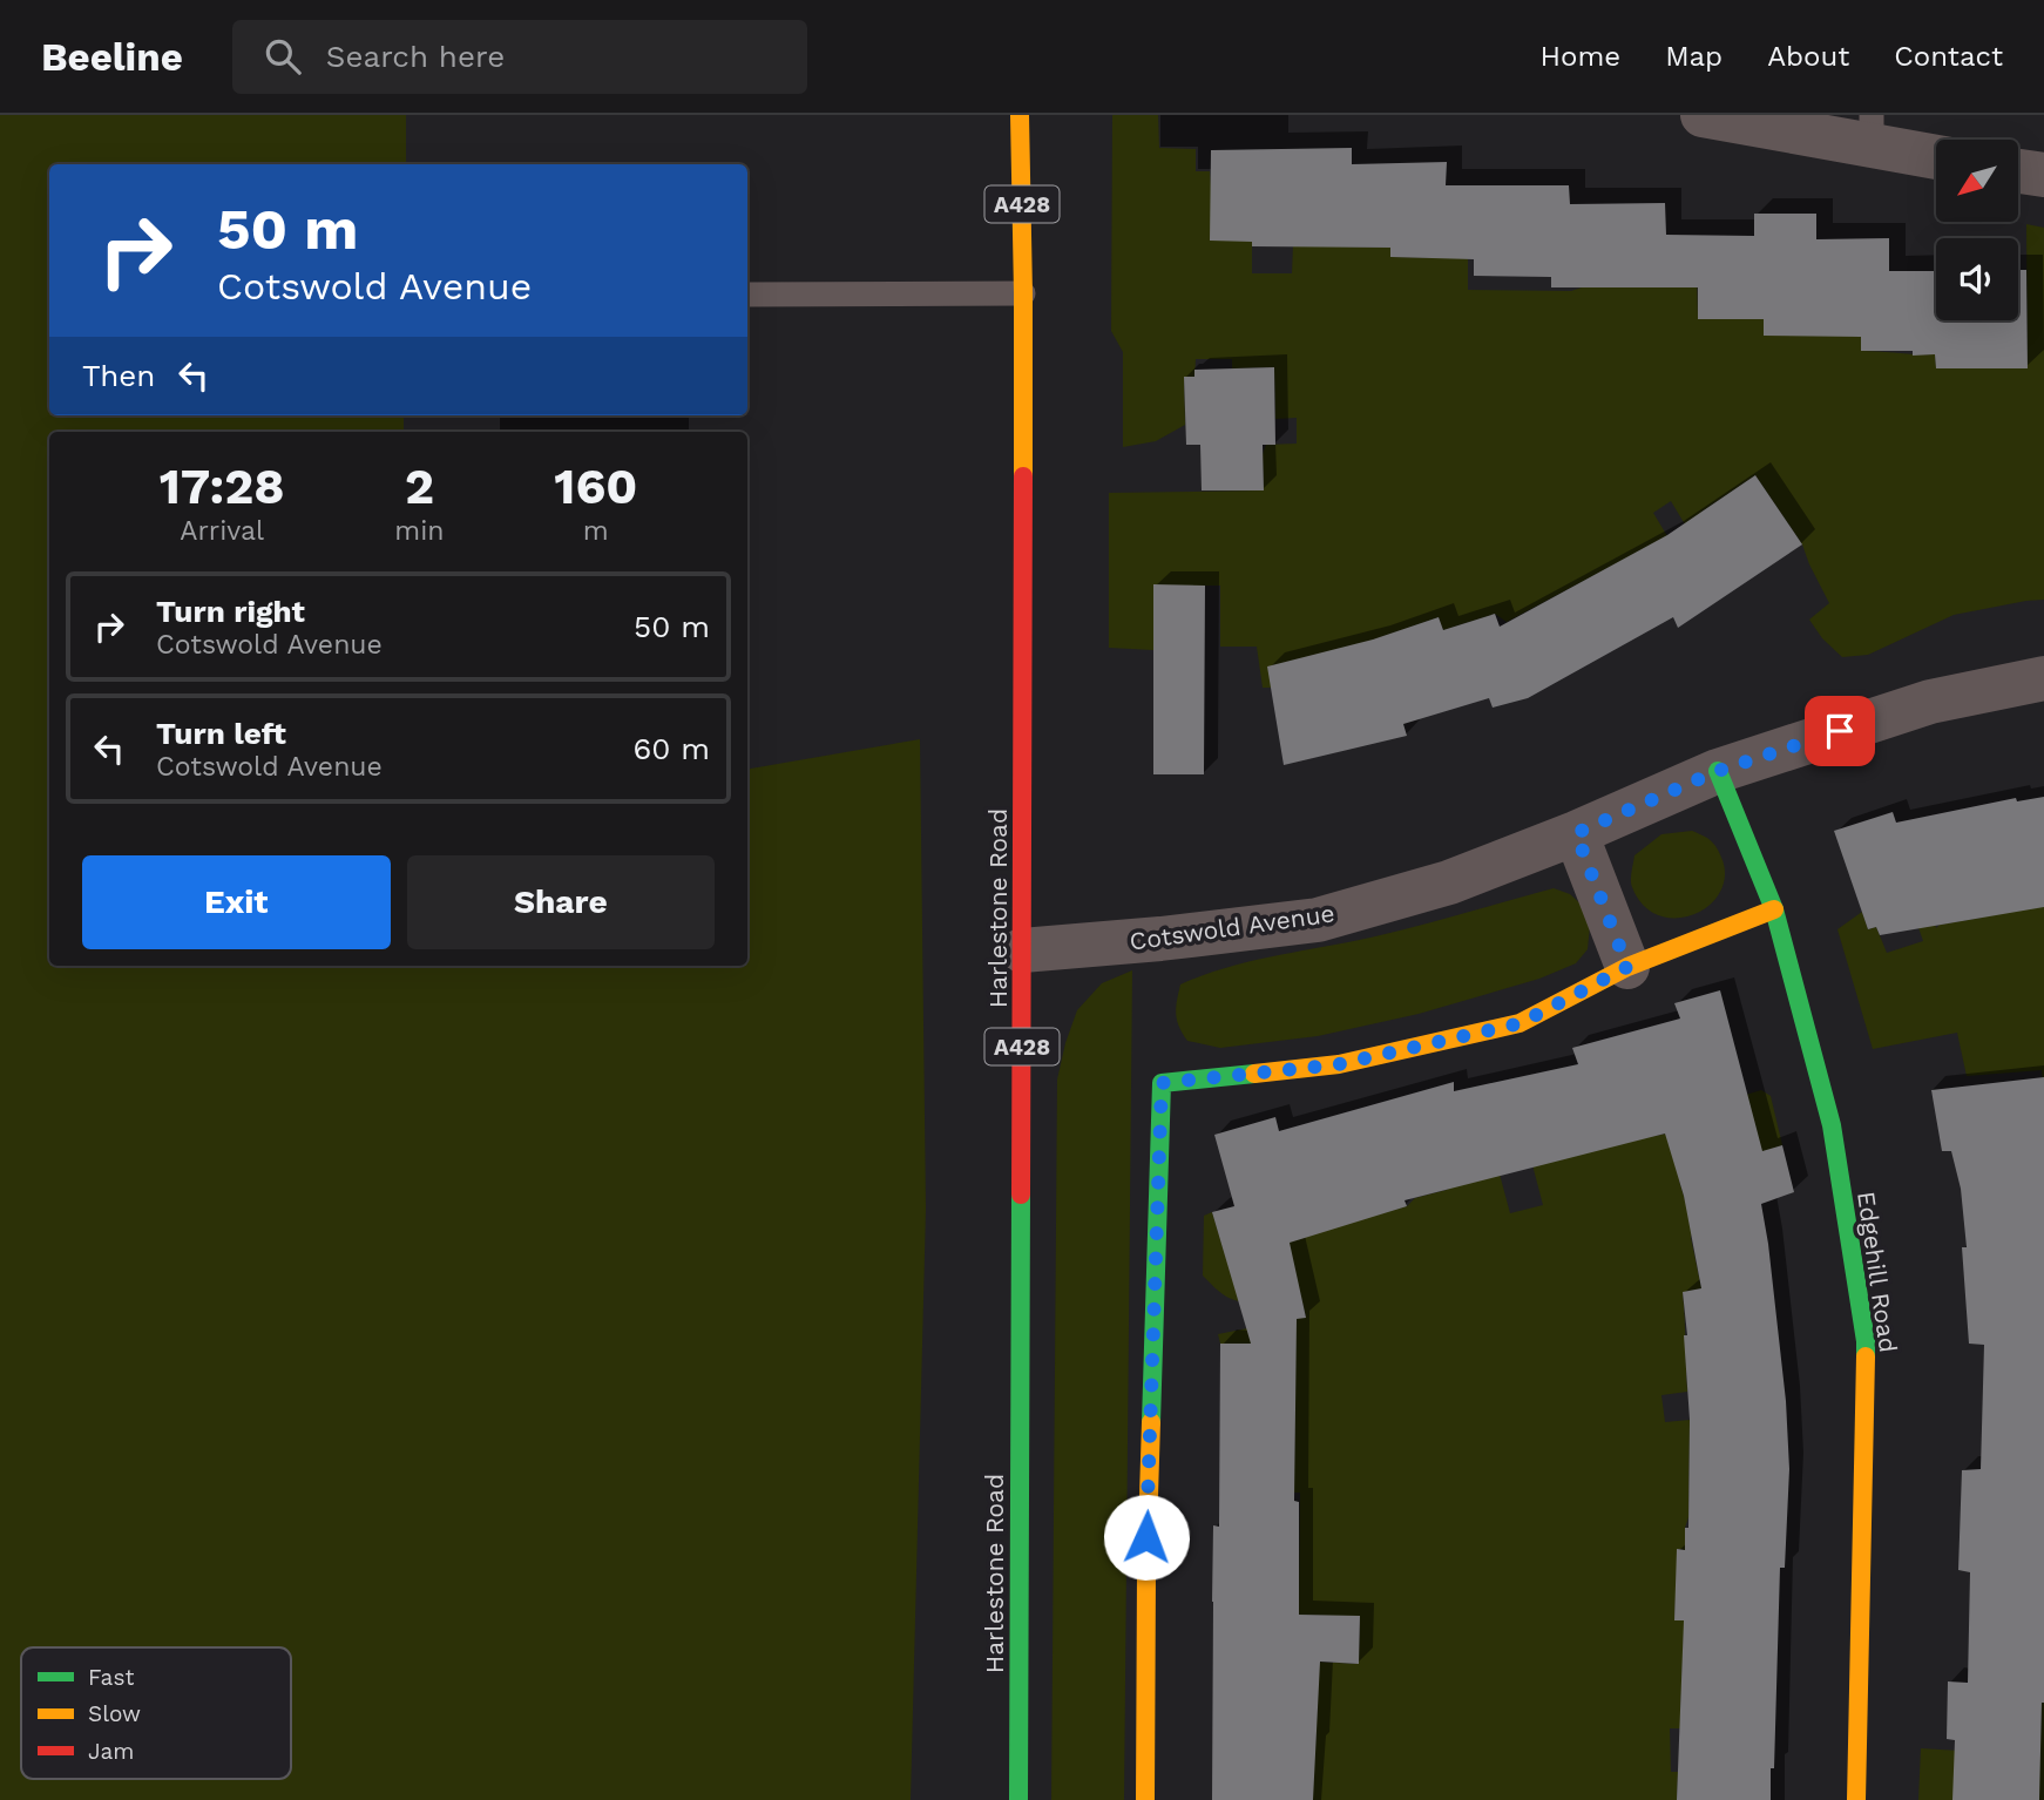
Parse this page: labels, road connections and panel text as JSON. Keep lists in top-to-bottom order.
{
  "streets": {
    "street": [
      "A428",
      "Harlestone Road",
      "Cotswold Avenue",
      "Edgehill Road"
    ]
  },
  "crossings": [
    ["Harlestone Road", "Cotswold Avenue"],
    ["Cotswold Avenue", "Edgehill Road"]
  ],
  "legend": ["Fast", "Slow", "Jam"],
  "north": "bottom left",
  "page": {
    "header": "Beeline",
    "search": "Search here",
    "nav": [
      "Home",
      "Map",
      "About",
      "Contact"
    ],
    "turn": ["50 m", "Cotswold Avenue"],
    "then": "Then",
    "eta": [
      "17:28",
      "Arrival",
      "2",
      "min",
      "160",
      "m"
    ],
    "list": [
      {
        "name": "Turn right",
        "note": "Cotswold Avenue",
        "value": "50 m"
      },
      {
        "name": "Turn left",
        "note": "Cotswold Avenue",
        "value": "60 m"
      }
    ],
    "buttons": ["Exit", "Share"]
  }
}
